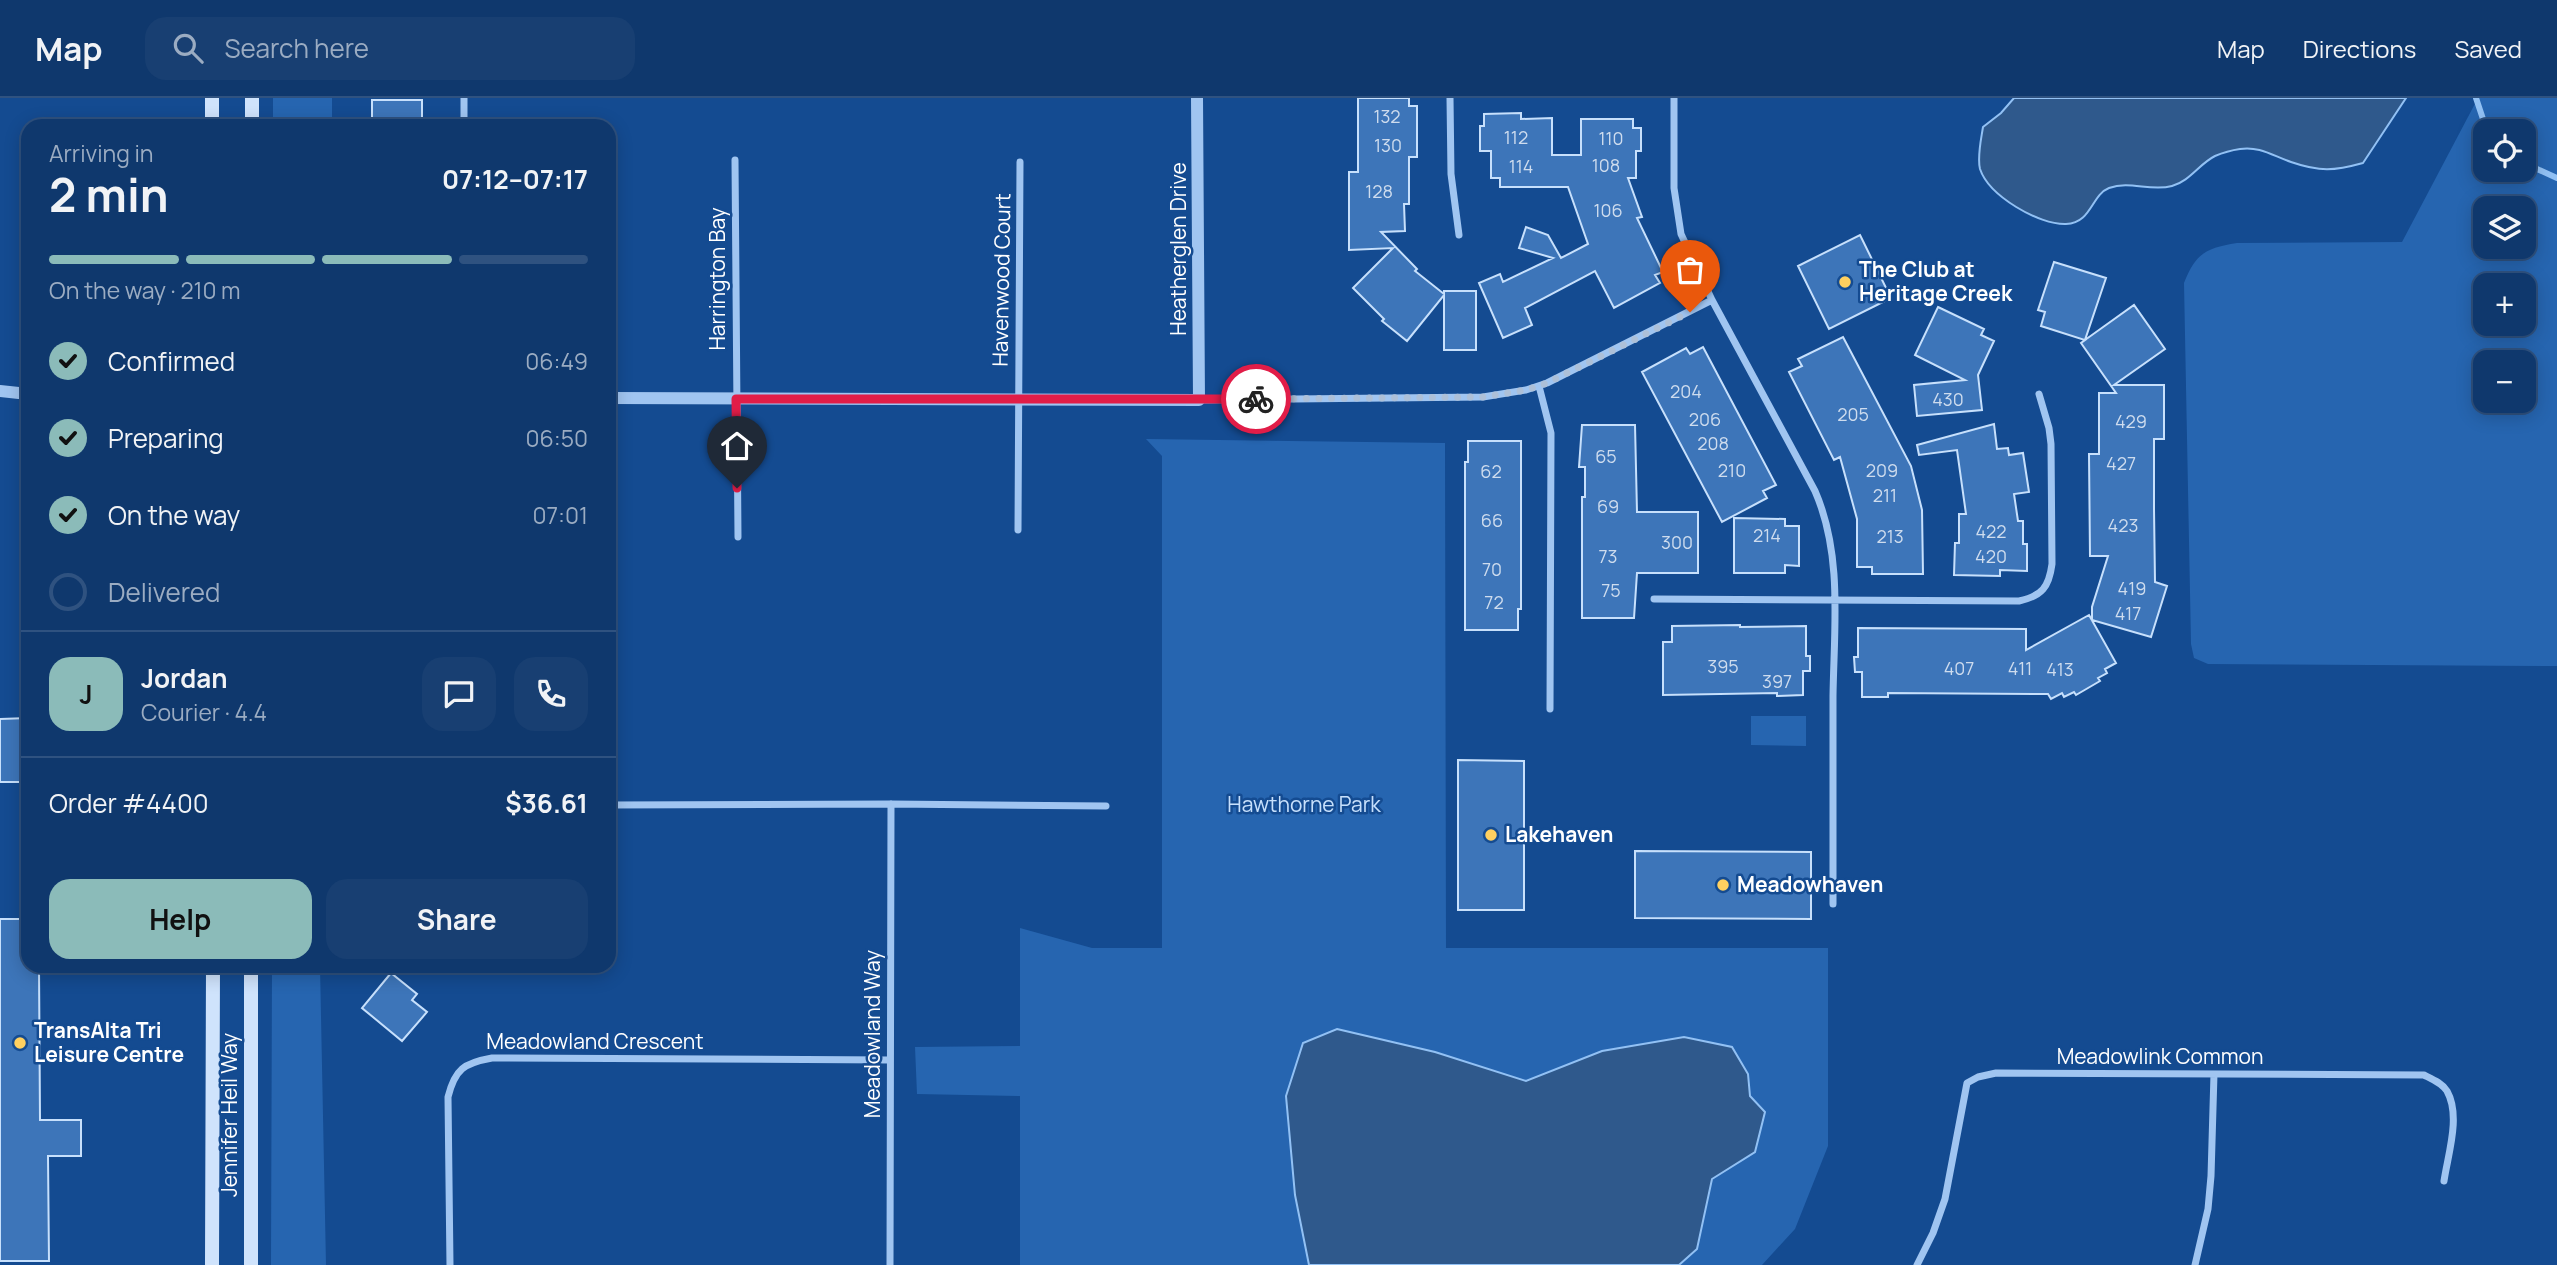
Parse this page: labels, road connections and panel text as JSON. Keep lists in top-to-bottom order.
{
  "streets": {
    "main road": ["Jennifer Heil Way"],
    "street": [
      "Heatherglen Drive",
      "Harrington Bay",
      "Havenwood Court",
      "Meadowland Way",
      "Meadowland Crescent",
      "Meadowlink Common"
    ]
  },
  "crossings": [
    ["Meadowland Way", "Meadowland Crescent"]
  ],
  "parks": ["Hawthorne Park"],
  "places": [
    "The Club at Heritage Creek",
    "Lakehaven",
    "Meadowhaven",
    "TransAlta Tri Leisure Centre"
  ],
  "house_numbers": [
    "132",
    "112",
    "110",
    "130",
    "108",
    "114",
    "128",
    "106",
    "204",
    "430",
    "205",
    "206",
    "429",
    "208",
    "65",
    "427",
    "210",
    "209",
    "62",
    "211",
    "69",
    "66",
    "423",
    "422",
    "214",
    "213",
    "300",
    "73",
    "420",
    "70",
    "419",
    "75",
    "72",
    "417",
    "395",
    "407",
    "411",
    "413",
    "397"
  ],
  "page": {
    "header": "Map",
    "search": "Search here",
    "nav": ["Map", "Directions", "Saved"],
    "map_buttons": ["+", "−"],
    "heading": ["2 min", "Arriving in", "07:12–07:17"],
    "panel": [
      "Jordan",
      "Courier · 4.4",
      "Order #4400",
      "$36.61"
    ],
    "bar": "On the way · 210 m",
    "list": [
      ["Confirmed", "06:49"],
      ["Preparing", "06:50"],
      ["On the way", "07:01"],
      "Delivered"
    ],
    "round": "J",
    "buttons": ["Help", "Share"]
  }
}
